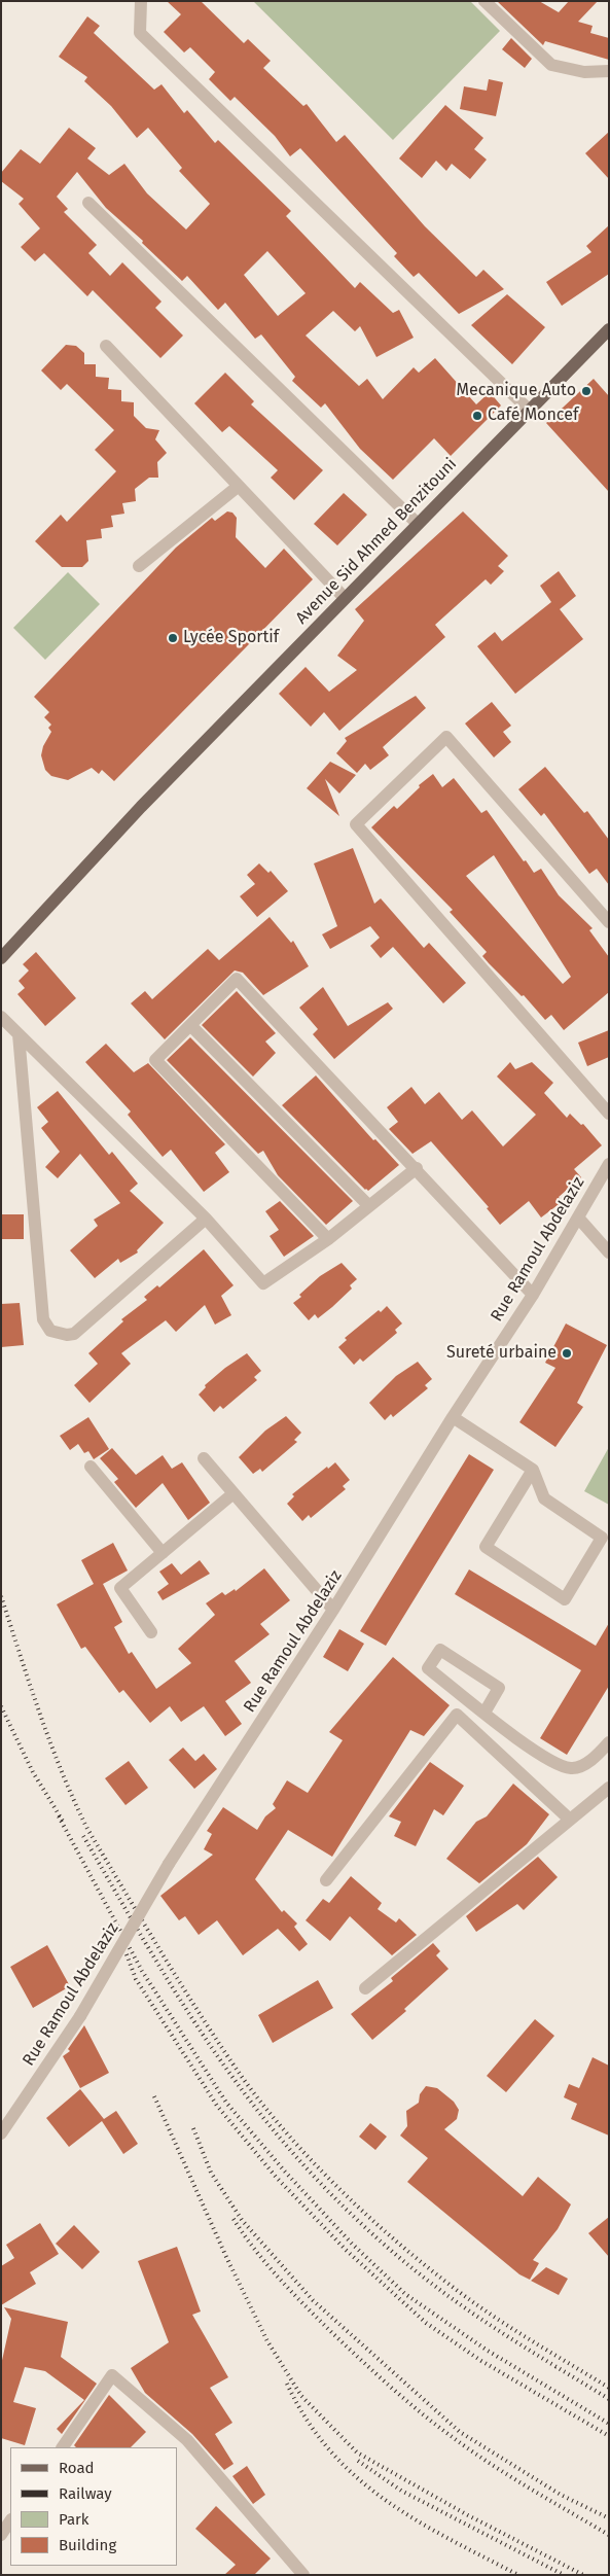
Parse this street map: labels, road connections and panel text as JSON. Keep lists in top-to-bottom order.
{
  "streets": {
    "main road": ["Avenue Sid Ahmed Benzitouni"],
    "street": ["Rue Ramoul Abdelaziz"]
  },
  "places": [
    "Mecanique Auto",
    "Café Moncef",
    "Lycée Sportif",
    "Sureté urbaine"
  ],
  "legend": [
    "Road",
    "Railway",
    "Park",
    "Building"
  ]
}
